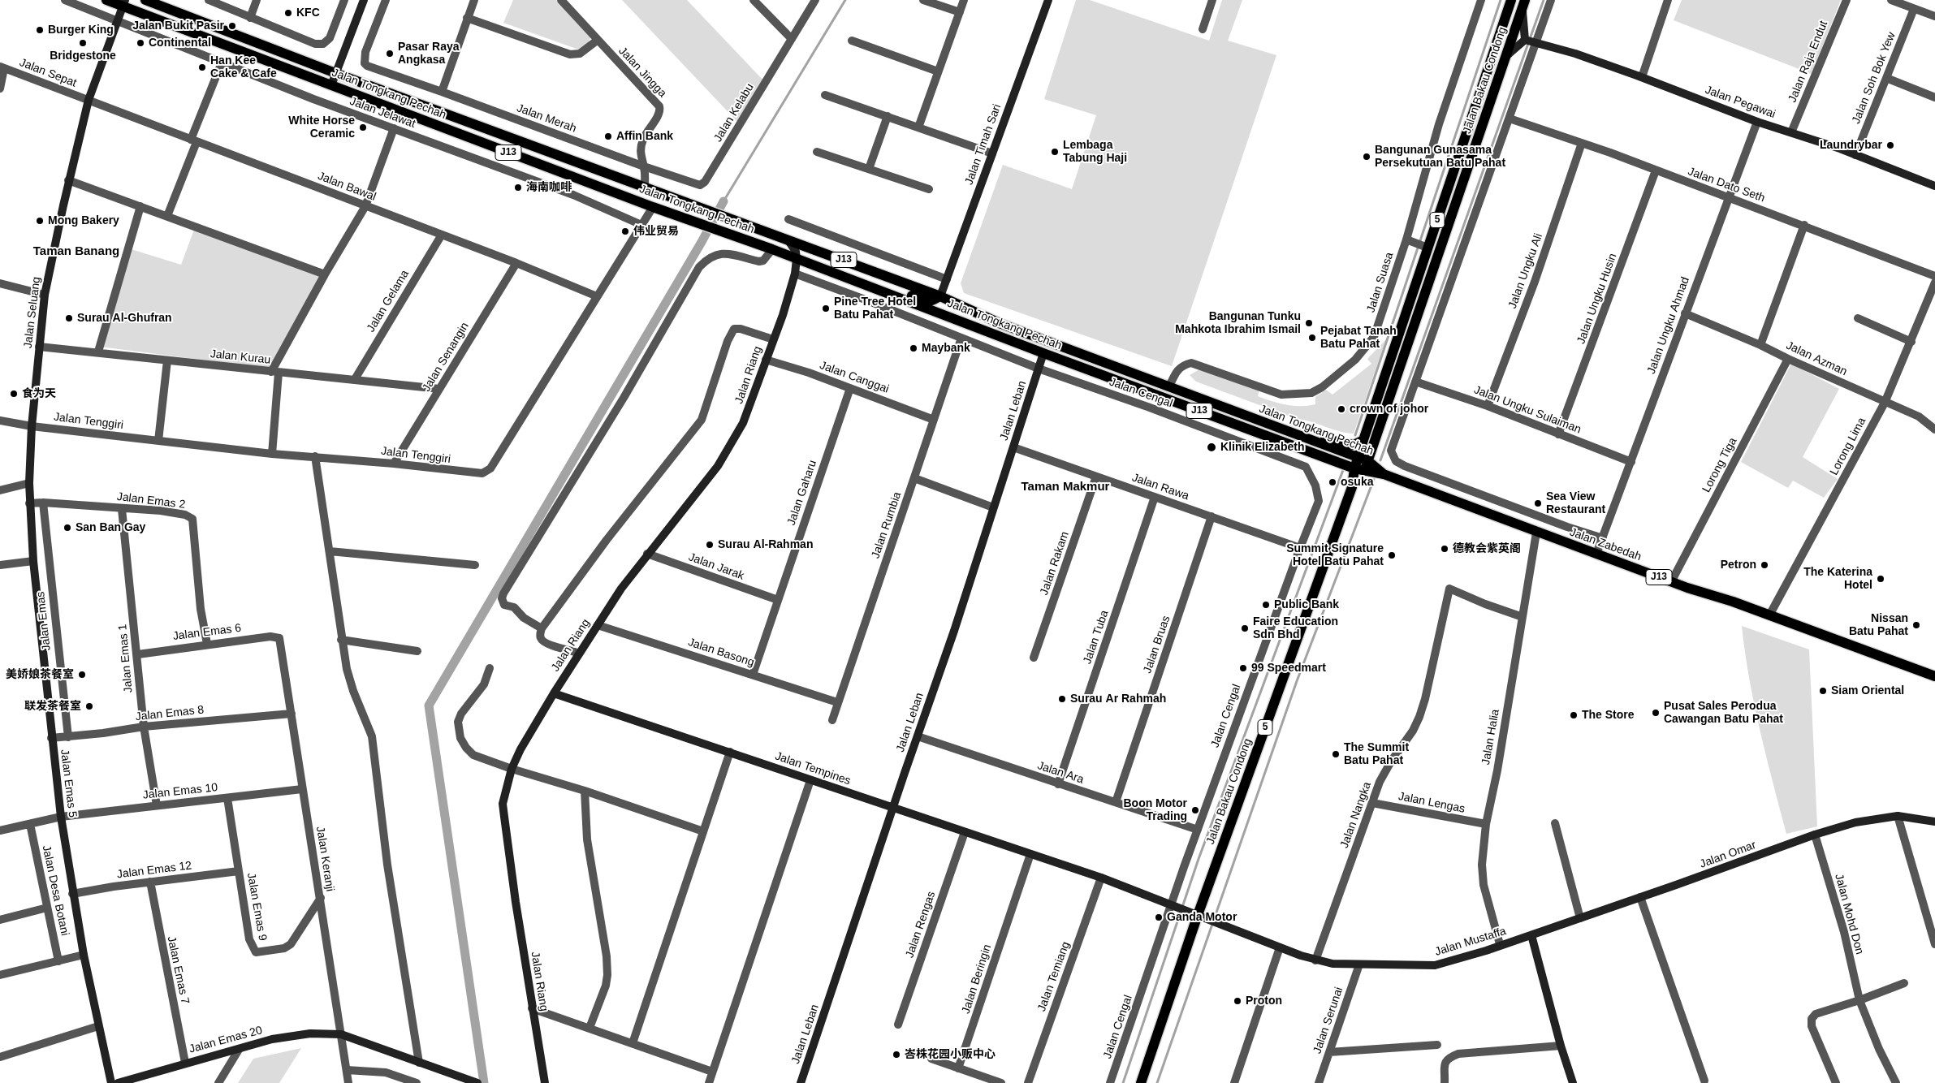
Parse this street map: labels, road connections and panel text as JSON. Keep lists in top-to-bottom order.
{
  "streets": {
    "main road": [
      "Jalan Bakau Condong",
      "Jalan Tongkang Pechah",
      "J13",
      "5",
      "Jalan Zabedah"
    ],
    "street": [
      "Jalan Raja Endut",
      "Jalan Jingga",
      "Jalan Sepat",
      "Jalan Soh Bok Yew",
      "Jalan Pegawai",
      "Jalan Jelawat",
      "Jalan Kelabu",
      "Jalan Merah",
      "Jalan Timah Sari",
      "Jalan Dato Seth",
      "Jalan Bawal",
      "Jalan Ungku Ali",
      "Jalan Suasa",
      "Jalan Ungku Husin",
      "Jalan Gelama",
      "Jalan Seluang",
      "Jalan Ungku Ahmad",
      "Jalan Kurau",
      "Jalan Senangin",
      "Jalan Azman",
      "Jalan Riang",
      "Jalan Canggai",
      "Jalan Cengal",
      "Jalan Ungku Sulaiman",
      "Jalan Leban",
      "Jalan Tenggiri",
      "Lorong Lima",
      "Lorong Tiga",
      "Jalan Rawa",
      "Jalan Gaharu",
      "Jalan Emas 2",
      "Jalan Rumbia",
      "Jalan Rakam",
      "Jalan Jarak",
      "Jalan Emas",
      "Jalan Emas 6",
      "Jalan Tuba",
      "Jalan Bruas",
      "Jalan Basong",
      "Jalan Emas 1",
      "Jalan Emas 8",
      "Jalan Halia",
      "Jalan Tempines",
      "Jalan Ara",
      "Jalan Emas 5",
      "Jalan Emas 10",
      "Jalan Lengas",
      "Jalan Nangka",
      "Jalan Omar",
      "Jalan Keranji",
      "Jalan Emas 12",
      "Jalan Desa Botani",
      "Jalan Emas 9",
      "Jalan Mohd Don",
      "Jalan Rengas",
      "Jalan Mustaffa",
      "Jalan Emas 7",
      "Jalan Temiang",
      "Jalan Beringin",
      "Jalan Serunai",
      "Jalan Emas 20"
    ]
  },
  "crossings": [
    ["Jalan Raja Endut", "Jalan Pegawai"],
    ["Jalan Jingga", "Jalan Tongkang Pechah"],
    ["Jalan Jingga", "Jalan Kelabu"],
    ["Jalan Jingga", "Jalan Merah"],
    ["Jalan Sepat", "Jalan Bawal"],
    ["Jalan Sepat", "Jalan Seluang"],
    ["Jalan Soh Bok Yew", "Jalan Pegawai"],
    ["Jalan Bakau Condong", "Jalan Tongkang Pechah"],
    ["Jalan Bakau Condong", "Jalan Mustaffa"],
    ["Jalan Tongkang Pechah", "Jalan Timah Sari"],
    ["Jalan Tongkang Pechah", "Jalan Suasa"],
    ["Jalan Tongkang Pechah", "Jalan Seluang"],
    ["Jalan Tongkang Pechah", "Jalan Riang"],
    ["Jalan Tongkang Pechah", "Jalan Leban"],
    ["Jalan Tongkang Pechah", "Jalan Tenggiri"],
    ["Jalan Tongkang Pechah", "Jalan Zabedah"],
    ["Jalan Pegawai", "Jalan Ungku Ahmad"],
    ["Jalan Jelawat", "Jalan Seluang"],
    ["Jalan Jelawat", "Jalan Tenggiri"],
    ["Jalan Kelabu", "Jalan Merah"],
    ["Jalan Dato Seth", "Jalan Ungku Ali"],
    ["Jalan Dato Seth", "Jalan Ungku Husin"],
    ["Jalan Dato Seth", "Jalan Ungku Ahmad"],
    ["Jalan Bawal", "Jalan Gelama"],
    ["Jalan Bawal", "Jalan Seluang"],
    ["Jalan Bawal", "Jalan Senangin"],
    ["Jalan Bawal", "Jalan Tenggiri"],
    ["Jalan Ungku Ali", "Jalan Ungku Sulaiman"],
    ["Jalan Ungku Husin", "Jalan Ungku Sulaiman"],
    ["Jalan Gelama", "Jalan Kurau"],
    ["Jalan Seluang", "Jalan Kurau"],
    ["Jalan Seluang", "Jalan Tenggiri"],
    ["Jalan Seluang", "Jalan Emas 5"],
    ["Jalan Ungku Ahmad", "Jalan Azman"],
    ["Jalan Ungku Ahmad", "Jalan Ungku Sulaiman"],
    ["Jalan Ungku Ahmad", "Jalan Zabedah"],
    ["Jalan Kurau", "Jalan Senangin"],
    ["Jalan Senangin", "Jalan Tenggiri"],
    ["Jalan Azman", "Lorong Lima"],
    ["Jalan Azman", "Lorong Tiga"],
    ["Jalan Riang", "Jalan Canggai"],
    ["Jalan Riang", "Jalan Cengal"],
    ["Jalan Riang", "Jalan Jarak"],
    ["Jalan Riang", "Jalan Basong"],
    ["Jalan Riang", "Jalan Tempines"],
    ["Jalan Canggai", "Jalan Gaharu"],
    ["Jalan Canggai", "Jalan Rumbia"],
    ["Jalan Cengal", "Jalan Leban"],
    ["Jalan Cengal", "Jalan Rawa"],
    ["Jalan Cengal", "Jalan Rumbia"],
    ["Jalan Cengal", "Jalan Ara"],
    ["Jalan Cengal", "Jalan Mustaffa"],
    ["Jalan Leban", "Jalan Rawa"],
    ["Jalan Leban", "Jalan Tempines"],
    ["Jalan Leban", "Jalan Ara"],
    ["Lorong Lima", "Jalan Zabedah"],
    ["Lorong Tiga", "Jalan Zabedah"],
    ["Jalan Rawa", "Jalan Rakam"],
    ["Jalan Rawa", "Jalan Tuba"],
    ["Jalan Rawa", "Jalan Bruas"],
    ["Jalan Gaharu", "Jalan Jarak"],
    ["Jalan Gaharu", "Jalan Basong"],
    ["Jalan Emas 2", "Jalan Emas"],
    ["Jalan Emas 2", "Jalan Emas 6"],
    ["Jalan Emas 2", "Jalan Emas 1"],
    ["Jalan Emas 2", "Jalan Emas 5"],
    ["Jalan Rumbia", "Jalan Basong"],
    ["Jalan Zabedah", "Jalan Halia"],
    ["Jalan Emas", "Jalan Emas 8"],
    ["Jalan Emas 6", "Jalan Emas 1"],
    ["Jalan Emas 6", "Jalan Keranji"],
    ["Jalan Tuba", "Jalan Ara"],
    ["Jalan Bruas", "Jalan Ara"],
    ["Jalan Emas 1", "Jalan Emas 8"],
    ["Jalan Emas 1", "Jalan Emas 10"],
    ["Jalan Emas 8", "Jalan Emas 5"],
    ["Jalan Emas 8", "Jalan Keranji"],
    ["Jalan Halia", "Jalan Lengas"],
    ["Jalan Halia", "Jalan Nangka"],
    ["Jalan Halia", "Jalan Mustaffa"],
    ["Jalan Tempines", "Jalan Rengas"],
    ["Jalan Tempines", "Jalan Mustaffa"],
    ["Jalan Tempines", "Jalan Temiang"],
    ["Jalan Tempines", "Jalan Beringin"],
    ["Jalan Emas 5", "Jalan Emas 10"],
    ["Jalan Emas 5", "Jalan Emas 12"],
    ["Jalan Emas 10", "Jalan Keranji"],
    ["Jalan Emas 10", "Jalan Desa Botani"],
    ["Jalan Emas 10", "Jalan Emas 9"],
    ["Jalan Lengas", "Jalan Nangka"],
    ["Jalan Nangka", "Jalan Mustaffa"],
    ["Jalan Omar", "Jalan Mohd Don"],
    ["Jalan Omar", "Jalan Mustaffa"],
    ["Jalan Keranji", "Jalan Emas 9"],
    ["Jalan Keranji", "Jalan Emas 20"],
    ["Jalan Emas 12", "Jalan Emas 9"],
    ["Jalan Emas 12", "Jalan Emas 7"],
    ["Jalan Mustaffa", "Jalan Temiang"],
    ["Jalan Mustaffa", "Jalan Serunai"],
    ["Jalan Emas 7", "Jalan Emas 20"]
  ],
  "districts": ["Taman Banang", "Taman Makmur"],
  "places": [
    "KFC",
    "Jalan Bukit Pasir",
    "Burger King",
    "Bridgestone",
    "Continental",
    "Pasar Raya Angkasa",
    "Han Kee Cake & Cafe",
    "White Horse Ceramic",
    "Affin Bank",
    "Laundrybar",
    "Lembaga Tabung Haji",
    "Bangunan Gunasama Persekutuan Batu Pahat",
    "海南咖啡",
    "Mong Bakery",
    "伟业贸易",
    "Pine Tree Hotel Batu Pahat",
    "Surau Al-Ghufran",
    "Bangunan Tunku Mahkota Ibrahim Ismail",
    "Pejabat Tanah Batu Pahat",
    "Maybank",
    "食为天",
    "crown of johor",
    "Klinik Elizabeth",
    "osuka",
    "Sea View Restaurant",
    "San Ban Gay",
    "Surau Al-Rahman",
    "德教会紫英阁",
    "Summit Signature Hotel Batu Pahat",
    "Petron",
    "The Katerina Hotel",
    "Public Bank",
    "Nissan Batu Pahat",
    "Faire Education Sdn Bhd",
    "99 Speedmart",
    "美娇娘茶餐室",
    "Siam Oriental",
    "Surau Ar Rahmah",
    "联发茶餐室",
    "Pusat Sales Perodua Cawangan Batu Pahat",
    "The Store",
    "The Summit Batu Pahat",
    "Boon Motor Trading",
    "Ganda Motor",
    "Proton",
    "峇株花园小贩中心"
  ]
}
